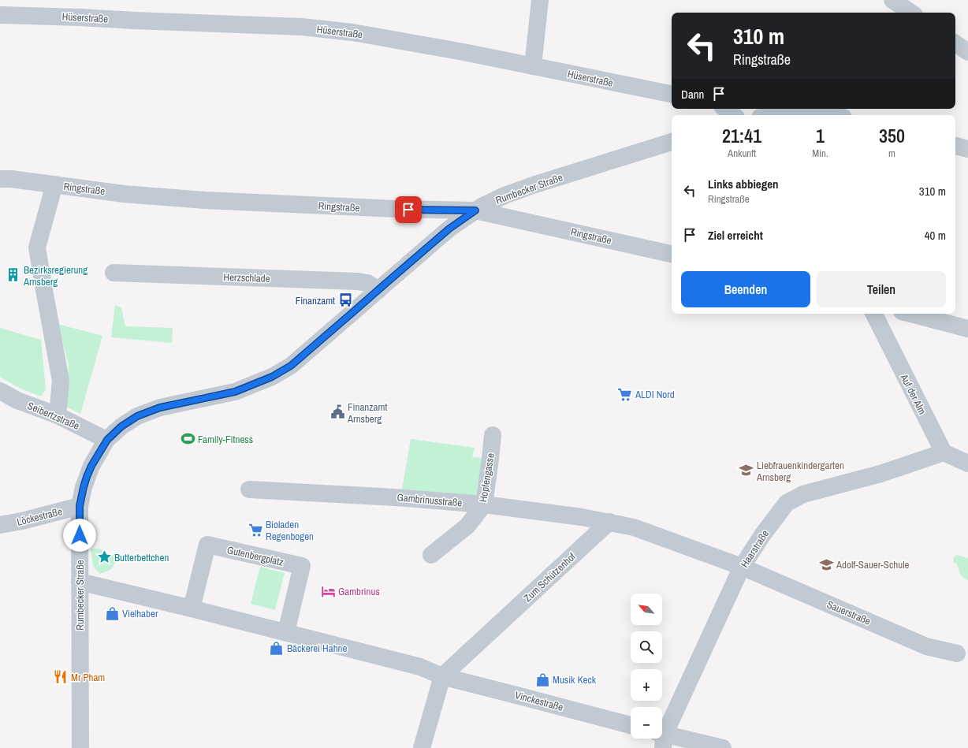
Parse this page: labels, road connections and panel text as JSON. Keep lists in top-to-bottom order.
{
  "streets": {
    "street": [
      "Hüserstraße",
      "Ringstraße",
      "Rumbecker Straße",
      "Herzschlade",
      "Auf der Alm",
      "Seibertzstraße",
      "Hopfengasse",
      "Gambrinusstraße",
      "Löckestraße",
      "Haarstraße",
      "Gutenbergplatz",
      "Zum Schützenhof",
      "Sauerstraße",
      "Vinckestraße"
    ]
  },
  "crossings": [
    ["Ringstraße", "Rumbecker Straße"],
    ["Rumbecker Straße", "Herzschlade"],
    ["Rumbecker Straße", "Seibertzstraße"],
    ["Rumbecker Straße", "Löckestraße"],
    ["Auf der Alm", "Haarstraße"],
    ["Hopfengasse", "Gambrinusstraße"],
    ["Gambrinusstraße", "Zum Schützenhof"],
    ["Haarstraße", "Sauerstraße"],
    ["Zum Schützenhof", "Vinckestraße"]
  ],
  "places": {
    "building": ["Bezirksregierung Arnsberg"],
    "bus stop": ["Finanzamt"],
    "supermarket": ["ALDI Nord", "Bioladen Regenbogen"],
    "public building": ["Finanzamt Arnsberg"],
    "sports": ["Family-Fitness"],
    "school or university": ["Liebfrauenkindergarten Arnsberg", "Adolf-Sauer-Schule"],
    "place": ["Butterbettchen"],
    "hotel": ["Gambrinus"],
    "shop": ["Vielhaber", "Bäckerei Hahne", "Musik Keck"],
    "restaurant": ["Mr Pham"]
  },
  "north": "top left",
  "page": {
    "turn": ["310 m", "Ringstraße"],
    "then": "Dann",
    "eta": [
      "21:41",
      "Ankunft",
      "1",
      "Min.",
      "350",
      "m"
    ],
    "list": [
      {
        "name": "Links abbiegen",
        "note": "Ringstraße",
        "value": "310 m"
      },
      {
        "name": "Ziel erreicht",
        "value": "40 m"
      }
    ],
    "buttons": ["Beenden", "Teilen"],
    "map_buttons": ["+", "−"]
  }
}
